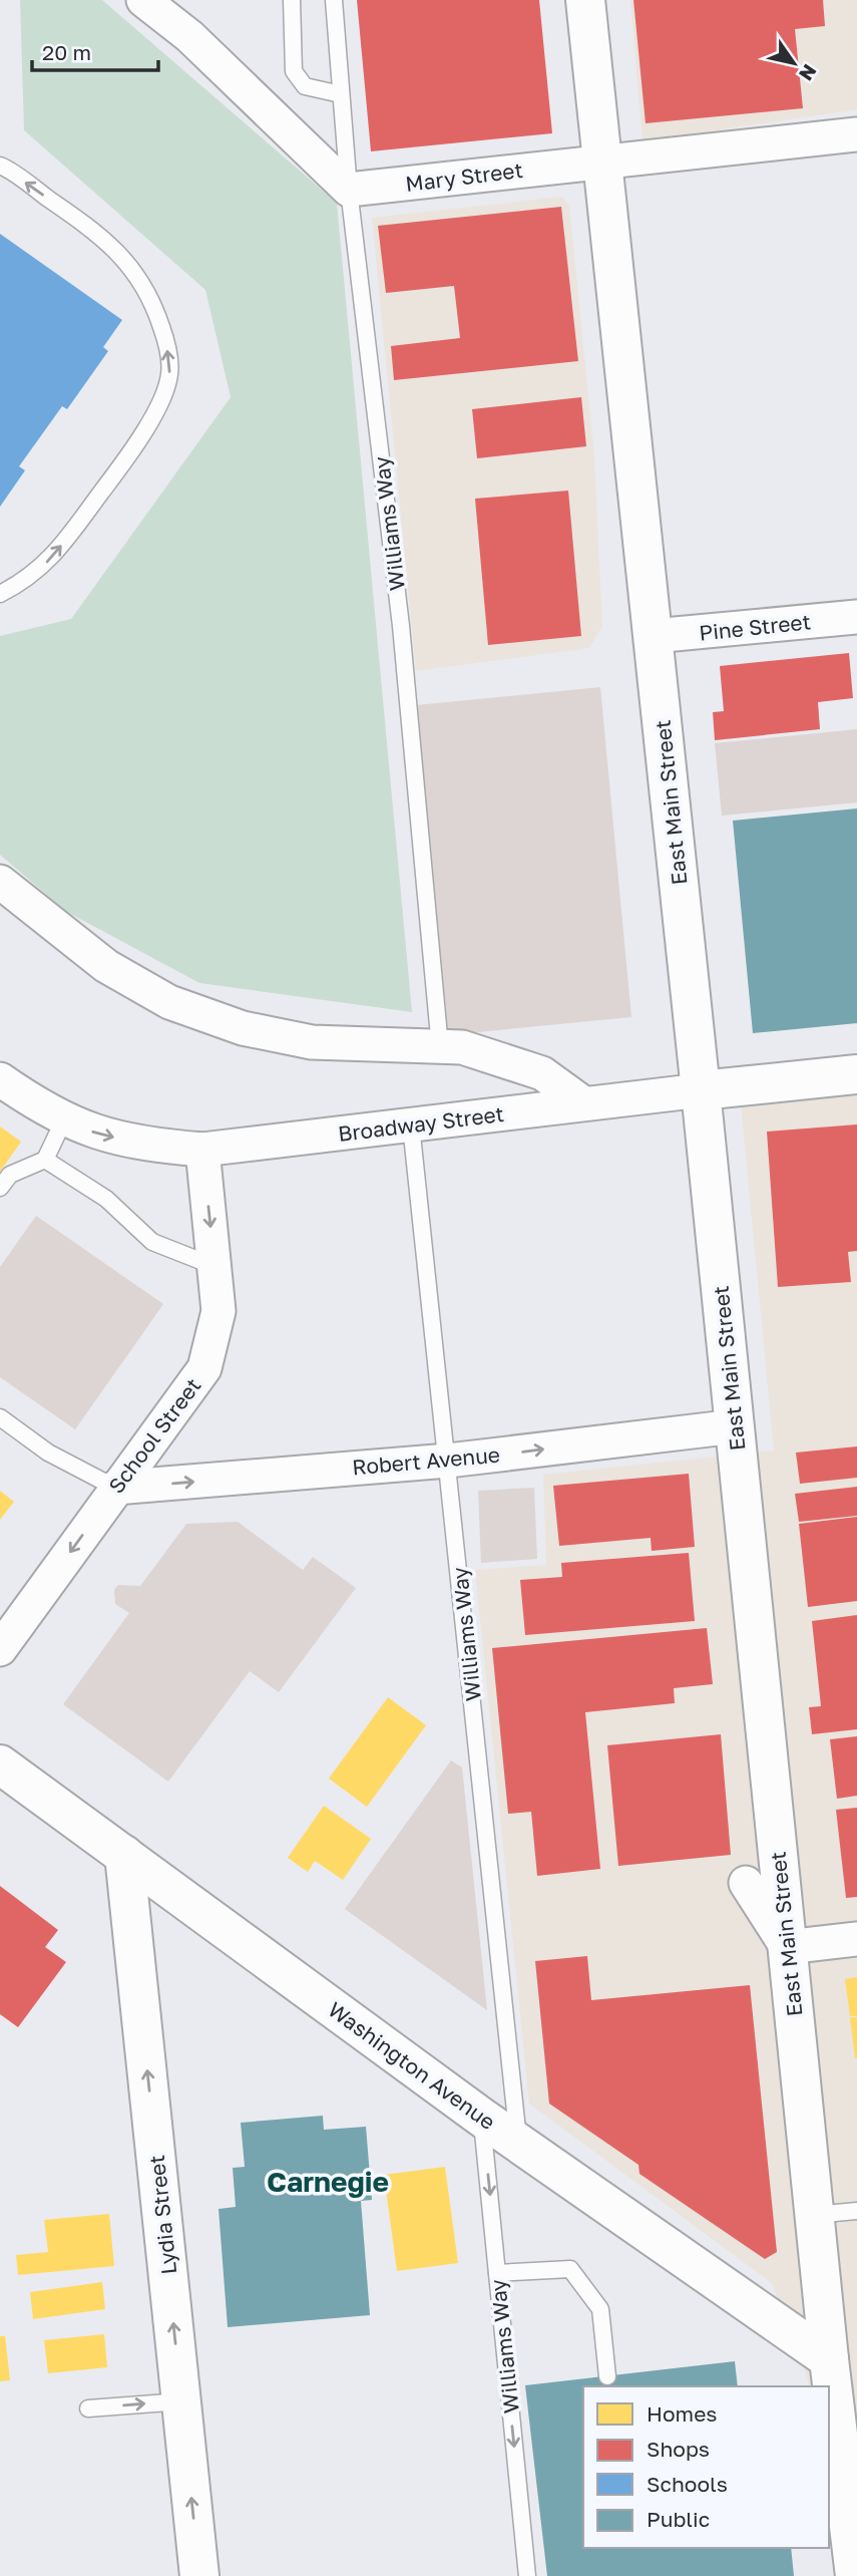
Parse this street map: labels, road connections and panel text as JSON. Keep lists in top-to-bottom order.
{
  "streets": {
    "main road": [
      "East Main Street",
      "Broadway Street",
      "Washington Avenue",
      "Lydia Street"
    ],
    "street": [
      "Mary Street",
      "Pine Street",
      "School Street",
      "Robert Avenue"
    ],
    "lane": ["Williams Way"]
  },
  "crossings": [
    ["Mary Street", "Williams Way"],
    ["Mary Street", "East Main Street"],
    ["Williams Way", "Broadway Street"],
    ["Williams Way", "Robert Avenue"],
    ["Williams Way", "Washington Avenue"],
    ["Pine Street", "East Main Street"],
    ["East Main Street", "Broadway Street"],
    ["East Main Street", "Robert Avenue"],
    ["East Main Street", "Washington Avenue"],
    ["Broadway Street", "School Street"],
    ["School Street", "Robert Avenue"],
    ["Washington Avenue", "Lydia Street"]
  ],
  "one_way": ["School Street", "Robert Avenue", "Lydia Street"],
  "districts": ["Carnegie"],
  "legend": [
    "Homes",
    "Shops",
    "Schools",
    "Public"
  ],
  "scale_bar": "20 m",
  "north": "bottom right"
}
